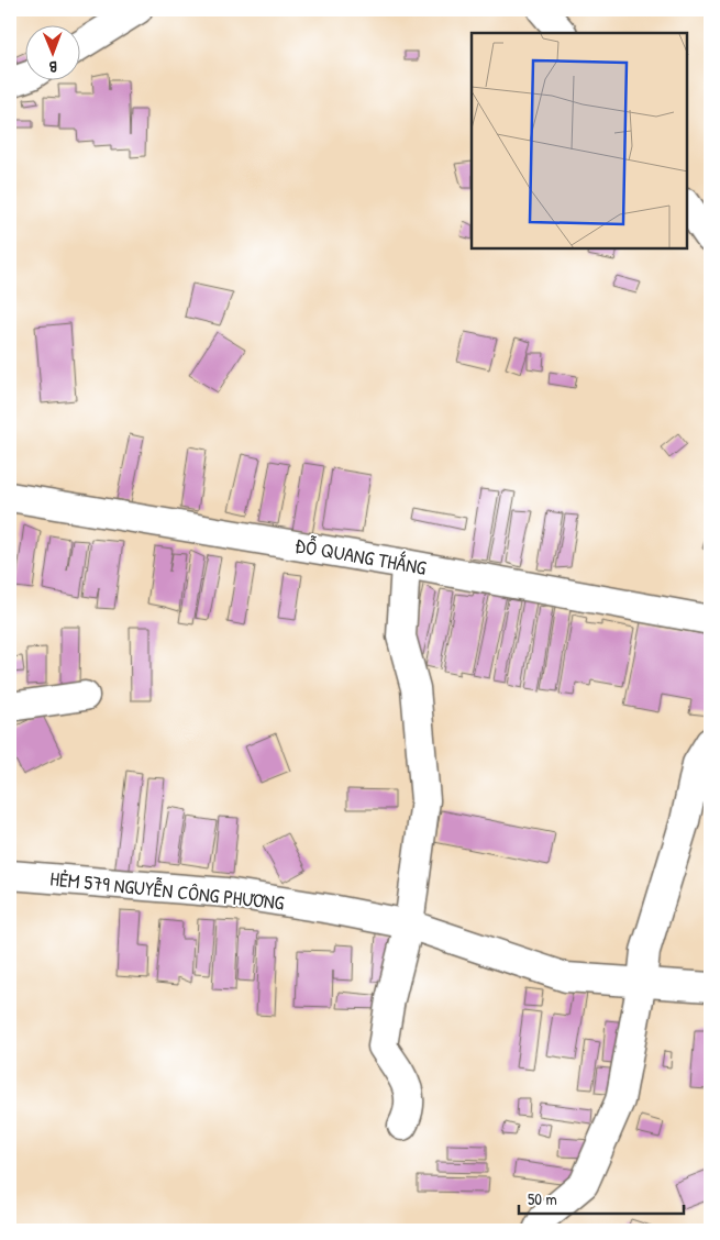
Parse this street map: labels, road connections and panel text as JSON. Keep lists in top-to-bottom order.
{
  "streets": {
    "street": ["ĐỖ QUANG THẮNG", "HẺM 579 NGUYỄN CÔNG PHƯƠNG"]
  },
  "scale_bar": "50 m",
  "north": "bottom"
}
